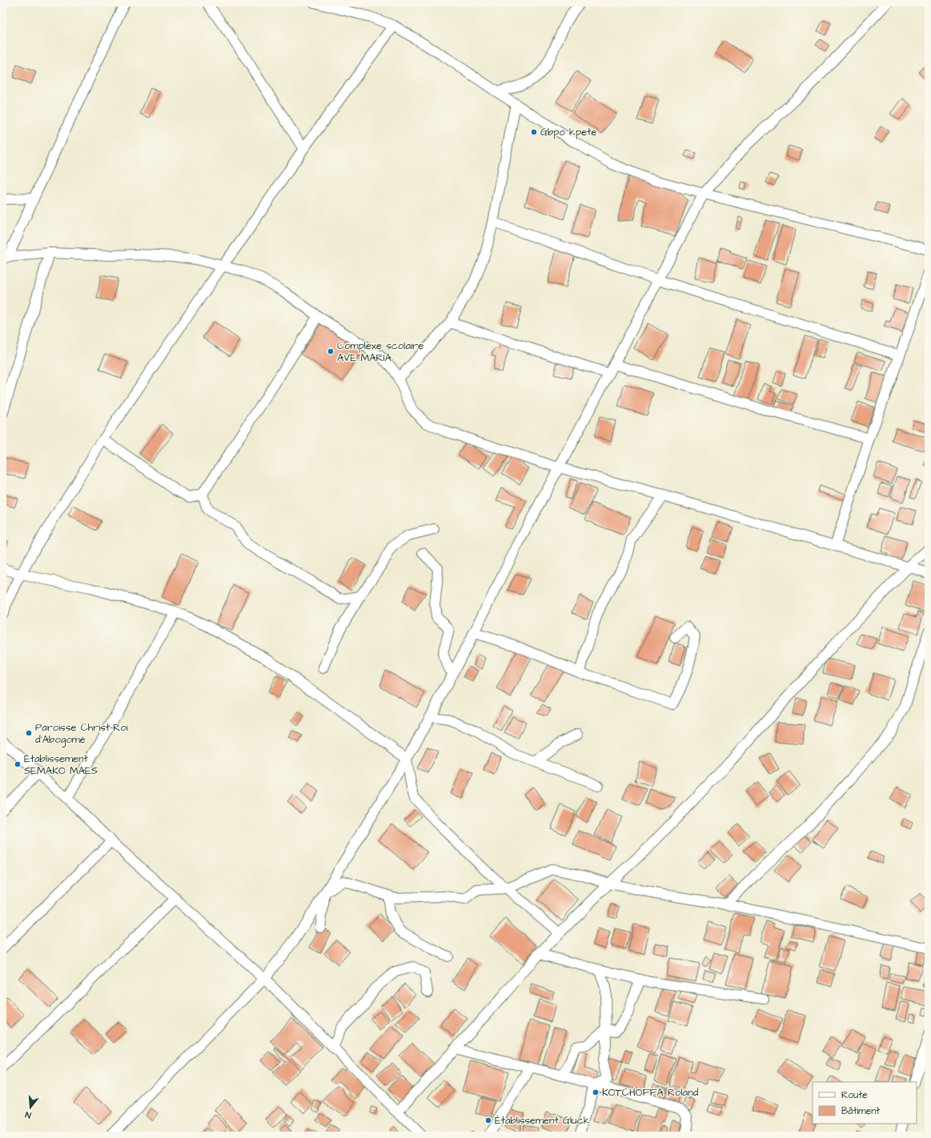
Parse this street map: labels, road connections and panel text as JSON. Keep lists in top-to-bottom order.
{
  "places": [
    "Gbpo kpete",
    "Complexe scolaire AVE MARIA",
    "Paroisse Christ-Roi d'Abogomè",
    "Établissement SEMAKO MAES",
    "KOTCHOFFA Roland",
    "Établissement Gluck"
  ],
  "legend": ["Route", "Bâtiment"],
  "north": "bottom"
}
